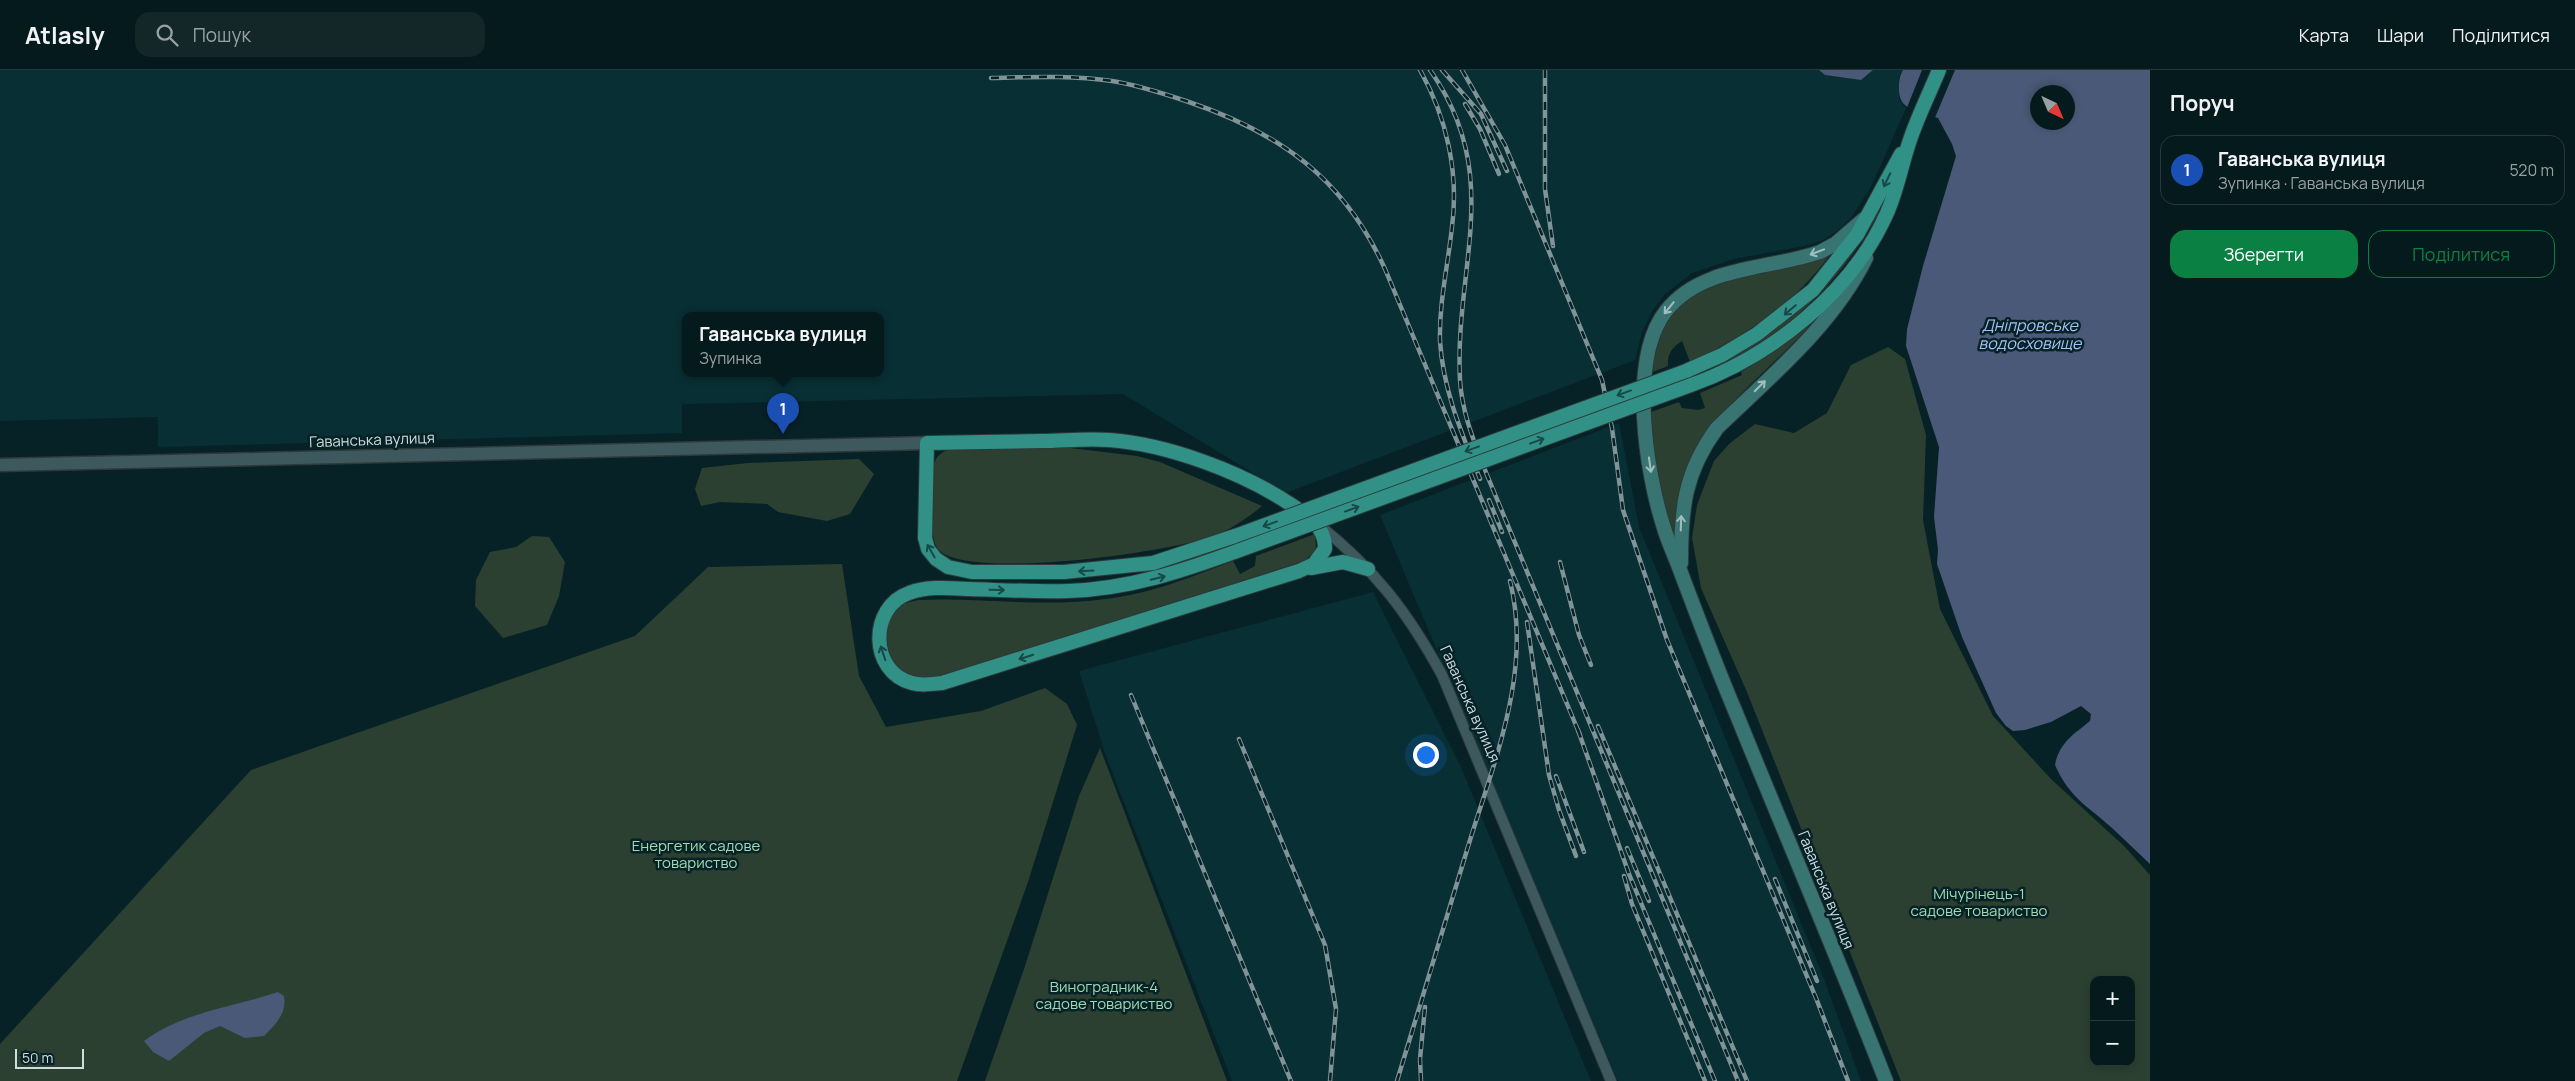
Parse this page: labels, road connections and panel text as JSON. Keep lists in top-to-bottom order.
{
  "streets": {
    "main road": ["Гаванська вулиця"]
  },
  "water": ["Дніпровське водосховище"],
  "parks": ["Енергетик садове товариство", "Мічурінець-1 садове товариство", "Виноградник-4 садове товариство"],
  "scale_bar": "50 m",
  "north": "bottom right",
  "page": {
    "header": "Atlasly",
    "search": "Пошук",
    "nav": ["Карта", "Шари", "Поділитися"],
    "heading": "Поруч",
    "list": [
      {
        "mark": "1",
        "name": "Гаванська вулиця",
        "note": "Зупинка · Гаванська вулиця",
        "value": "520 m"
      }
    ],
    "buttons": ["Зберегти", "Поділитися"],
    "popup": ["Гаванська вулиця", "Зупинка"],
    "pins": "1",
    "map_buttons": ["+", "−"],
    "scale": "50 m"
  }
}
